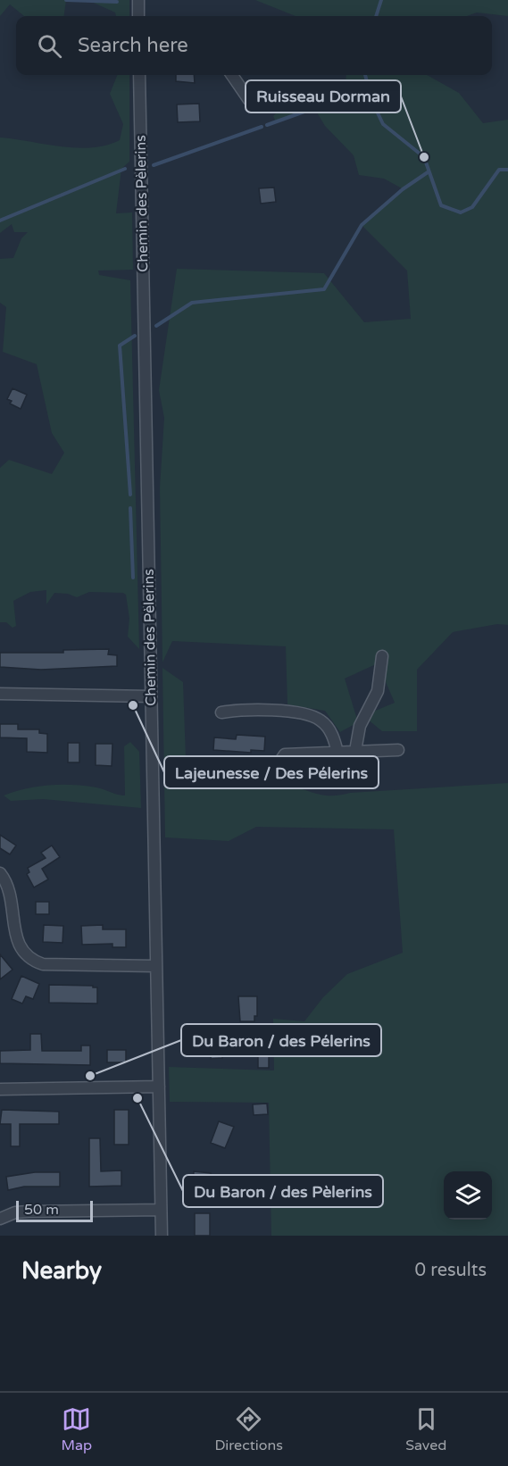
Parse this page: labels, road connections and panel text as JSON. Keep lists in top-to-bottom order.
{
  "streets": {
    "street": ["Chemin des Pèlerins"]
  },
  "places": [
    "Ruisseau Dorman",
    "Lajeunesse / Des Pélerins",
    "Du Baron / des Pélerins",
    "Du Baron / des Pèlerins"
  ],
  "scale_bar": "50 m",
  "page": {
    "search": "Search here",
    "scale": "50 m",
    "heading": ["Nearby", "0 results"],
    "nav": ["Map", "Directions", "Saved"]
  }
}
